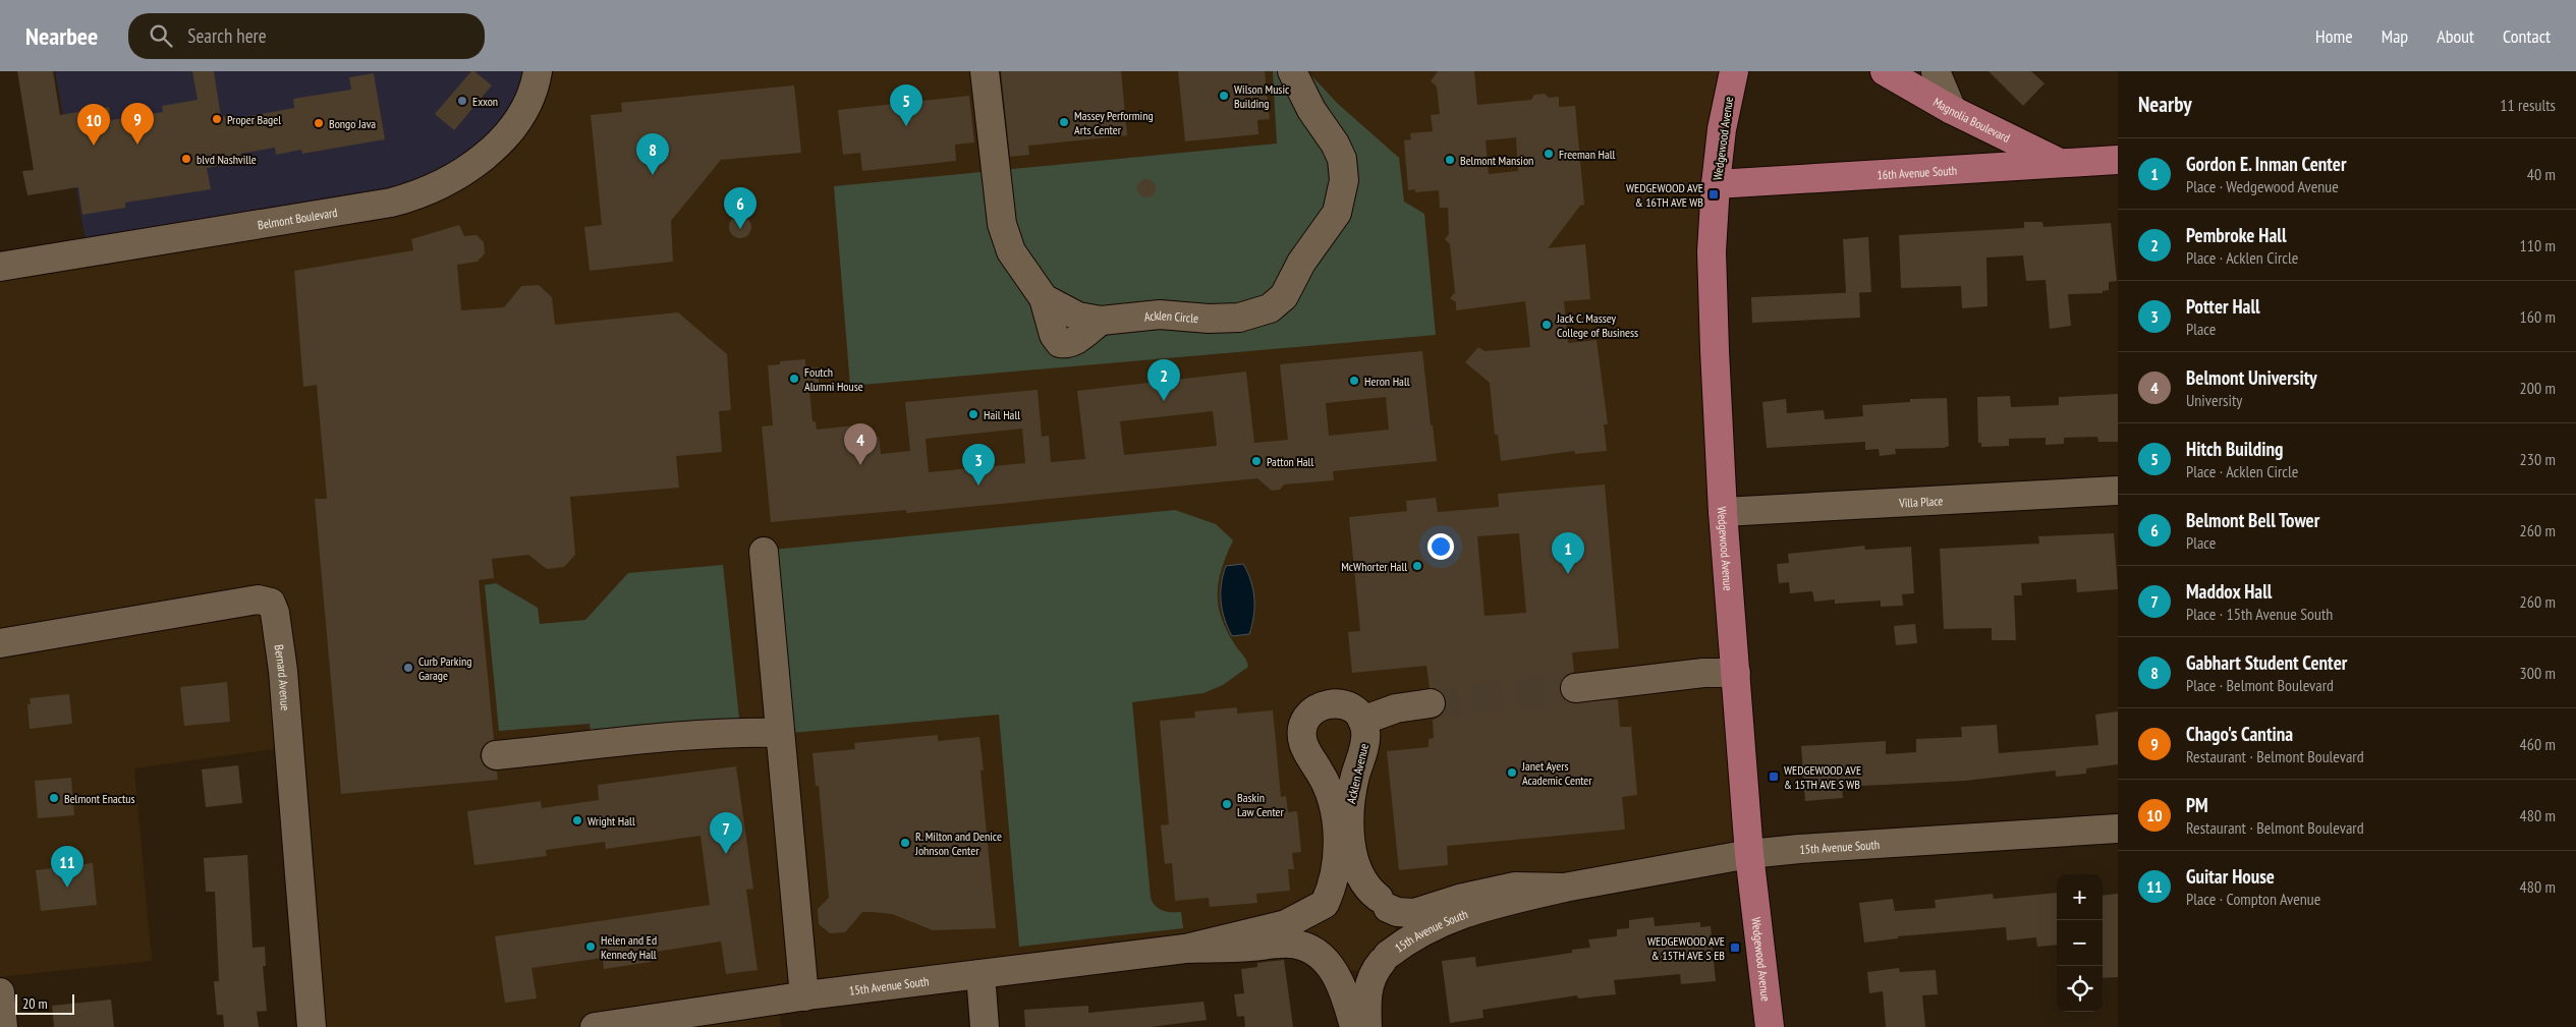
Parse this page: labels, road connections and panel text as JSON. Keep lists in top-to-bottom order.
{
  "streets": {
    "main road": ["Magnolia Boulevard", "Wedgewood Avenue", "16th Avenue South"],
    "street": [
      "Belmont Boulevard",
      "Acklen Circle",
      "Villa Place",
      "Bernard Avenue",
      "Acklen Avenue",
      "15th Avenue South"
    ]
  },
  "crossings": [
    ["Magnolia Boulevard", "16th Avenue South"],
    ["Wedgewood Avenue", "16th Avenue South"],
    ["Wedgewood Avenue", "Villa Place"],
    ["Wedgewood Avenue", "15th Avenue South"],
    ["Acklen Avenue", "15th Avenue South"]
  ],
  "places": {
    "other": [
      "Wilson Music Building",
      "Exxon",
      "Proper Bagel",
      "Massey Performing Arts Center",
      "Bongo Java",
      "Freeman Hall",
      "blvd Nashville",
      "Belmont Mansion",
      "Jack C. Massey College of Business",
      "Foutch Alumni House",
      "Heron Hall",
      "Hail Hall",
      "Patton Hall",
      "McWhorter Hall",
      "Curb Parking Garage",
      "Janet Ayers Academic Center",
      "Belmont Enactus",
      "Baskin Law Center",
      "Wright Hall",
      "R. Milton and Denice Johnson Center",
      "Helen and Ed Kennedy Hall"
    ],
    "transit": ["WEDGEWOOD AVE & 16TH AVE WB", "WEDGEWOOD AVE & 15TH AVE S WB", "WEDGEWOOD AVE & 15TH AVE S EB"]
  },
  "scale_bar": "20 m",
  "page": {
    "header": "Nearbee",
    "search": "Search here",
    "nav": [
      "Home",
      "Map",
      "About",
      "Contact"
    ],
    "heading": ["Nearby", "11 results"],
    "pins": [
      "5",
      "9",
      "10",
      "8",
      "6",
      "2",
      "4",
      "3",
      "1",
      "7",
      "11"
    ],
    "list": [
      {
        "mark": "1",
        "name": "Gordon E. Inman Center",
        "note": "Place · Wedgewood Avenue",
        "value": "40 m"
      },
      {
        "mark": "2",
        "name": "Pembroke Hall",
        "note": "Place · Acklen Circle",
        "value": "110 m"
      },
      {
        "mark": "3",
        "name": "Potter Hall",
        "note": "Place",
        "value": "160 m"
      },
      {
        "mark": "4",
        "name": "Belmont University",
        "note": "University",
        "value": "200 m"
      },
      {
        "mark": "5",
        "name": "Hitch Building",
        "note": "Place · Acklen Circle",
        "value": "230 m"
      },
      {
        "mark": "6",
        "name": "Belmont Bell Tower",
        "note": "Place",
        "value": "260 m"
      },
      {
        "mark": "7",
        "name": "Maddox Hall",
        "note": "Place · 15th Avenue South",
        "value": "260 m"
      },
      {
        "mark": "8",
        "name": "Gabhart Student Center",
        "note": "Place · Belmont Boulevard",
        "value": "300 m"
      },
      {
        "mark": "9",
        "name": "Chago's Cantina",
        "note": "Restaurant · Belmont Boulevard",
        "value": "460 m"
      },
      {
        "mark": "10",
        "name": "PM",
        "note": "Restaurant · Belmont Boulevard",
        "value": "480 m"
      },
      {
        "mark": "11",
        "name": "Guitar House",
        "note": "Place · Compton Avenue",
        "value": "480 m"
      }
    ],
    "map_buttons": ["+", "−"],
    "scale": "20 m"
  }
}
